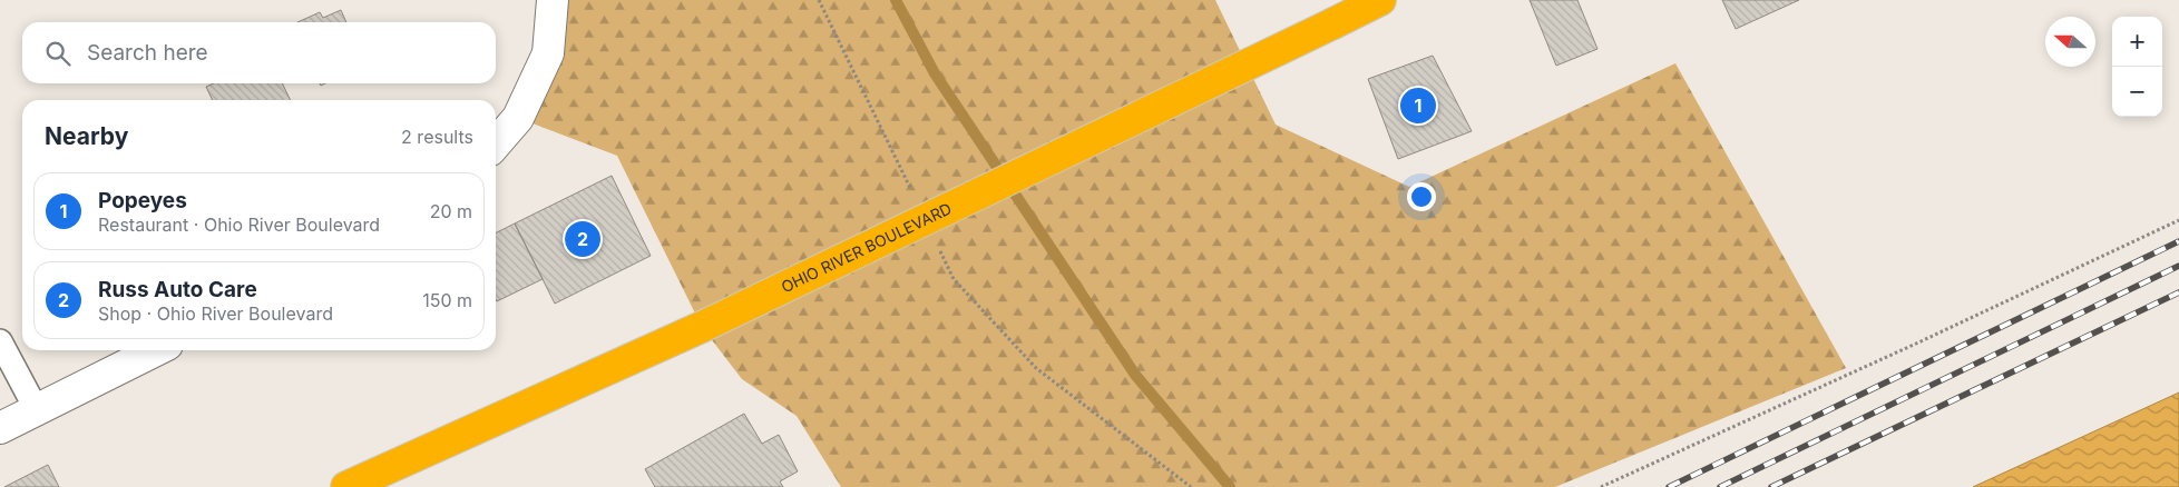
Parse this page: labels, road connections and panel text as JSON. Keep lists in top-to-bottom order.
{
  "streets": {
    "highway": ["OHIO RIVER BOULEVARD"]
  },
  "north": "left",
  "page": {
    "map_buttons": ["+", "−"],
    "search": "Search here",
    "pins": ["1", "2"],
    "heading": ["Nearby", "2 results"],
    "list": [
      {
        "mark": "1",
        "name": "Popeyes",
        "note": "Restaurant · Ohio River Boulevard",
        "value": "20 m"
      },
      {
        "mark": "2",
        "name": "Russ Auto Care",
        "note": "Shop · Ohio River Boulevard",
        "value": "150 m"
      }
    ]
  }
}
